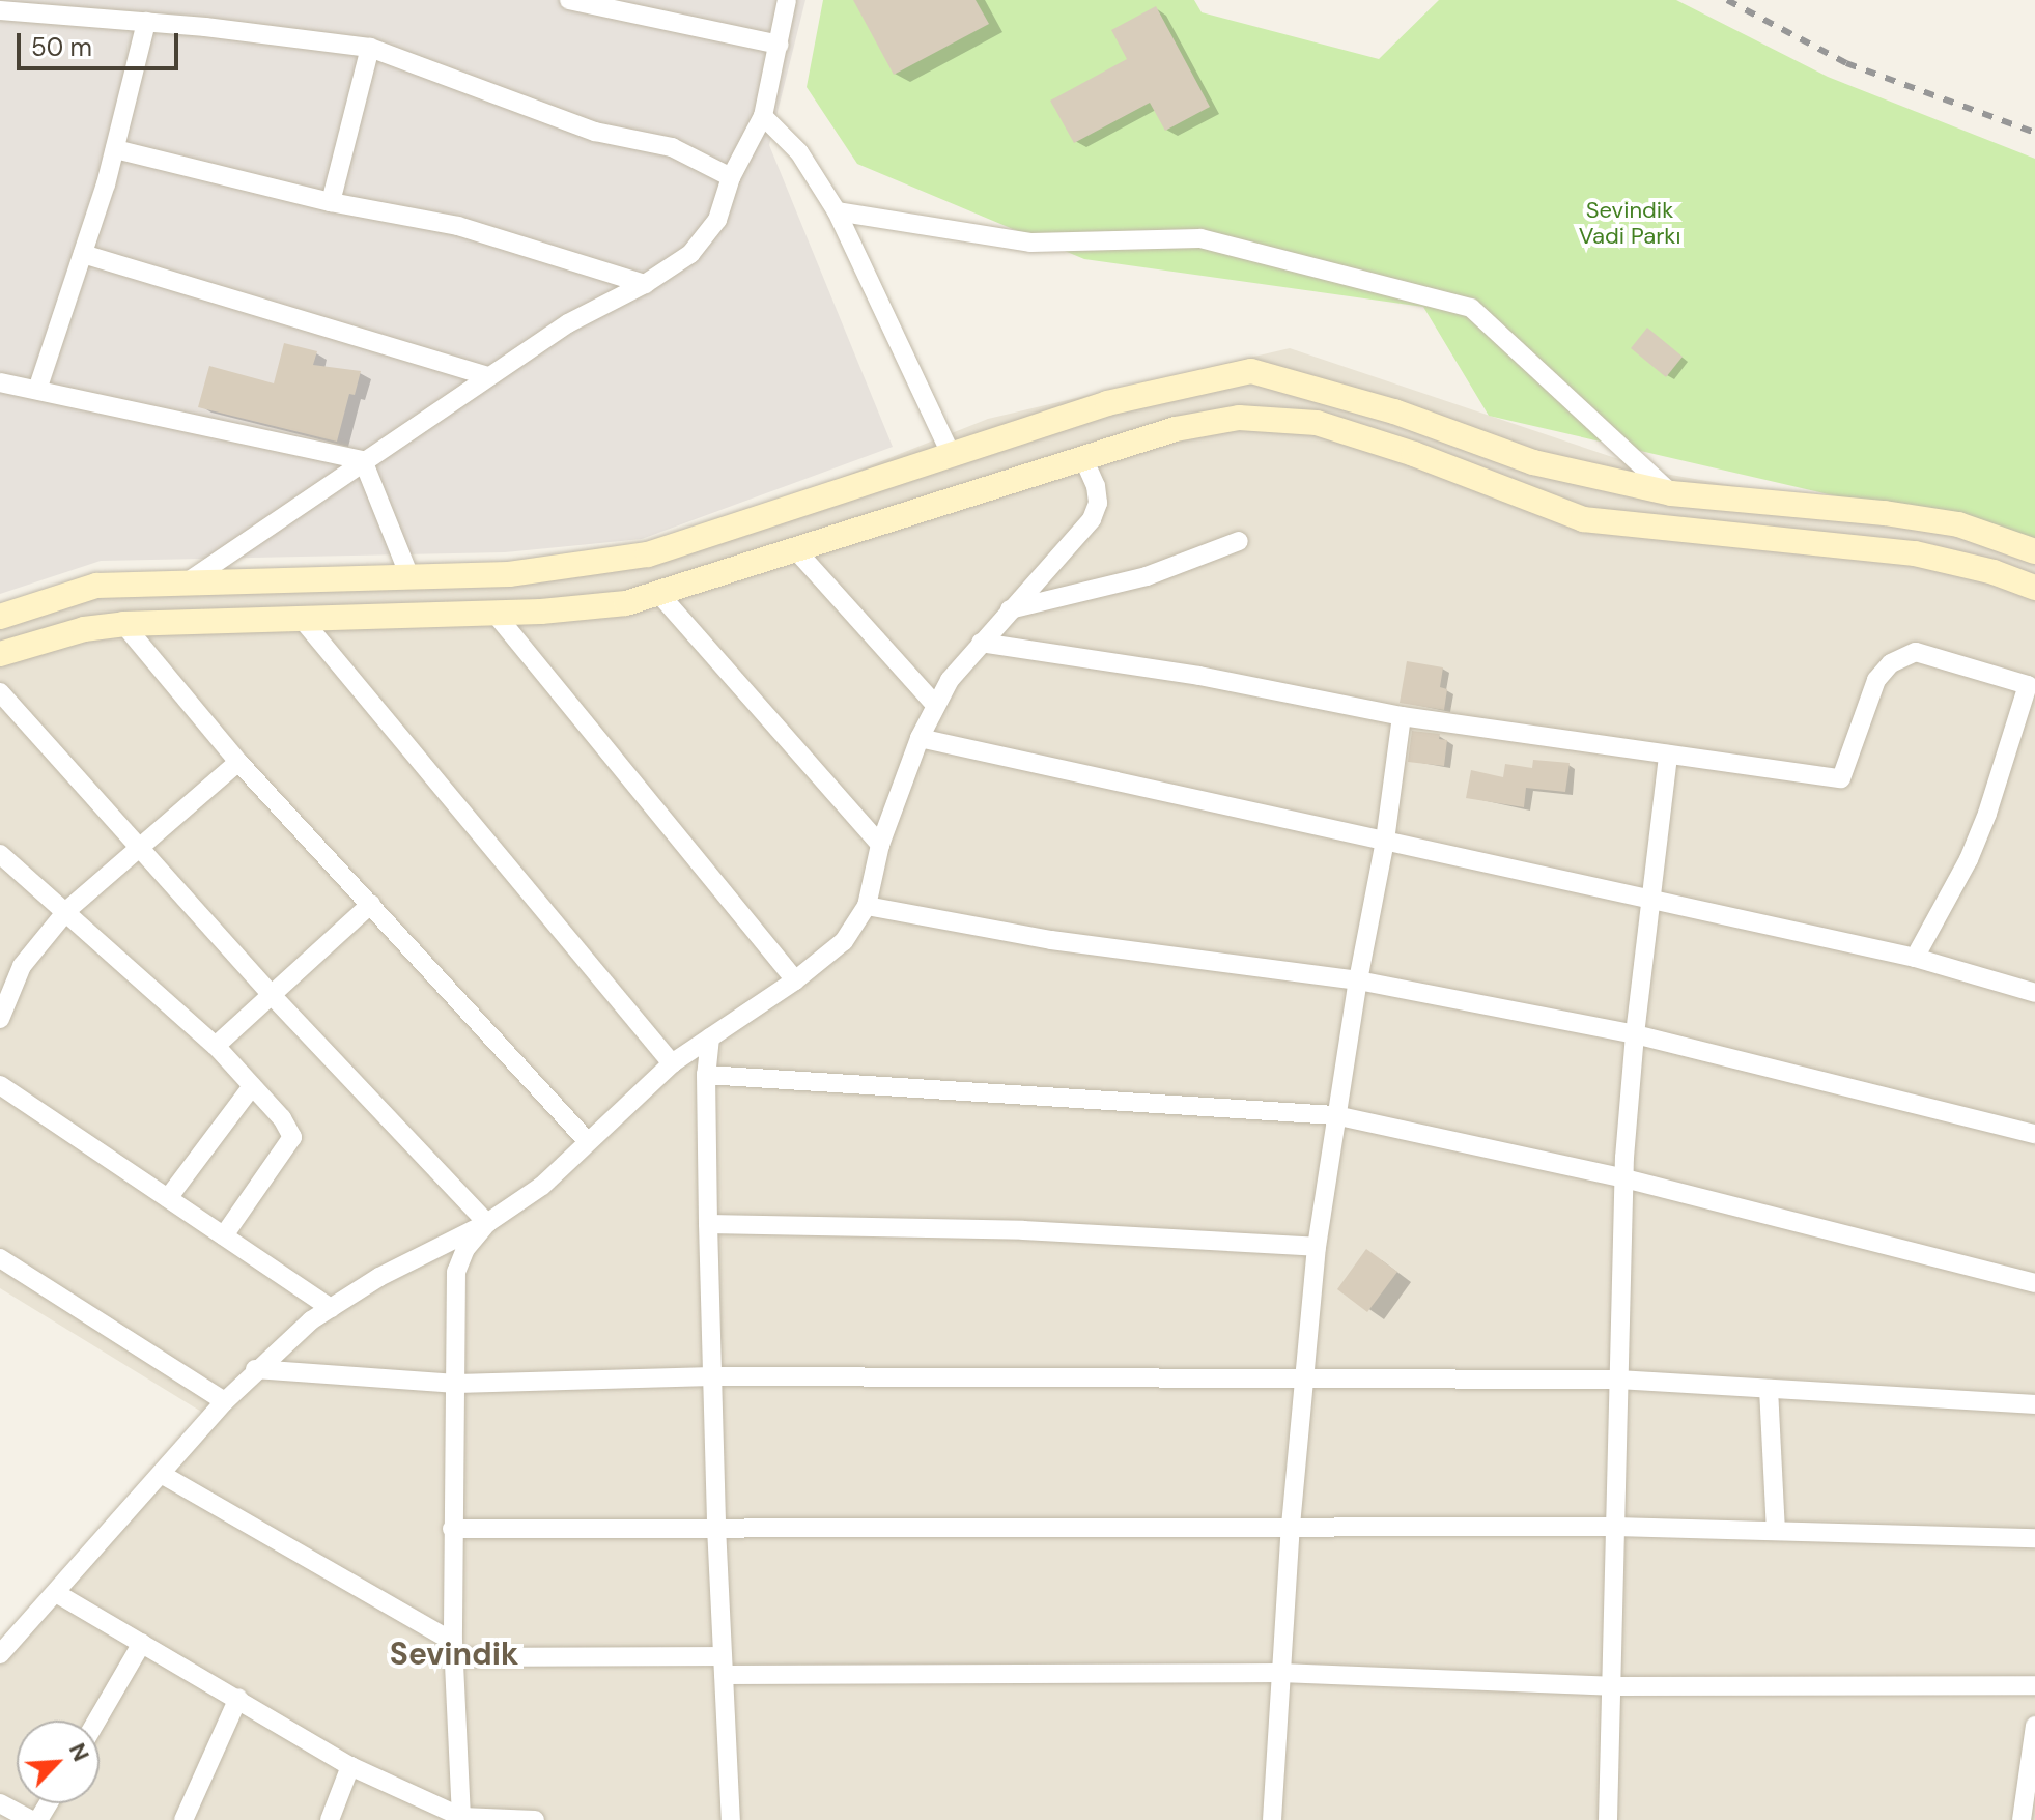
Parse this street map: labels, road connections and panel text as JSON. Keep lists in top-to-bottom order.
{
  "districts": ["Sevindik"],
  "parks": ["Sevindik Vadi Parkı"],
  "scale_bar": "50 m",
  "north": "top right"
}
